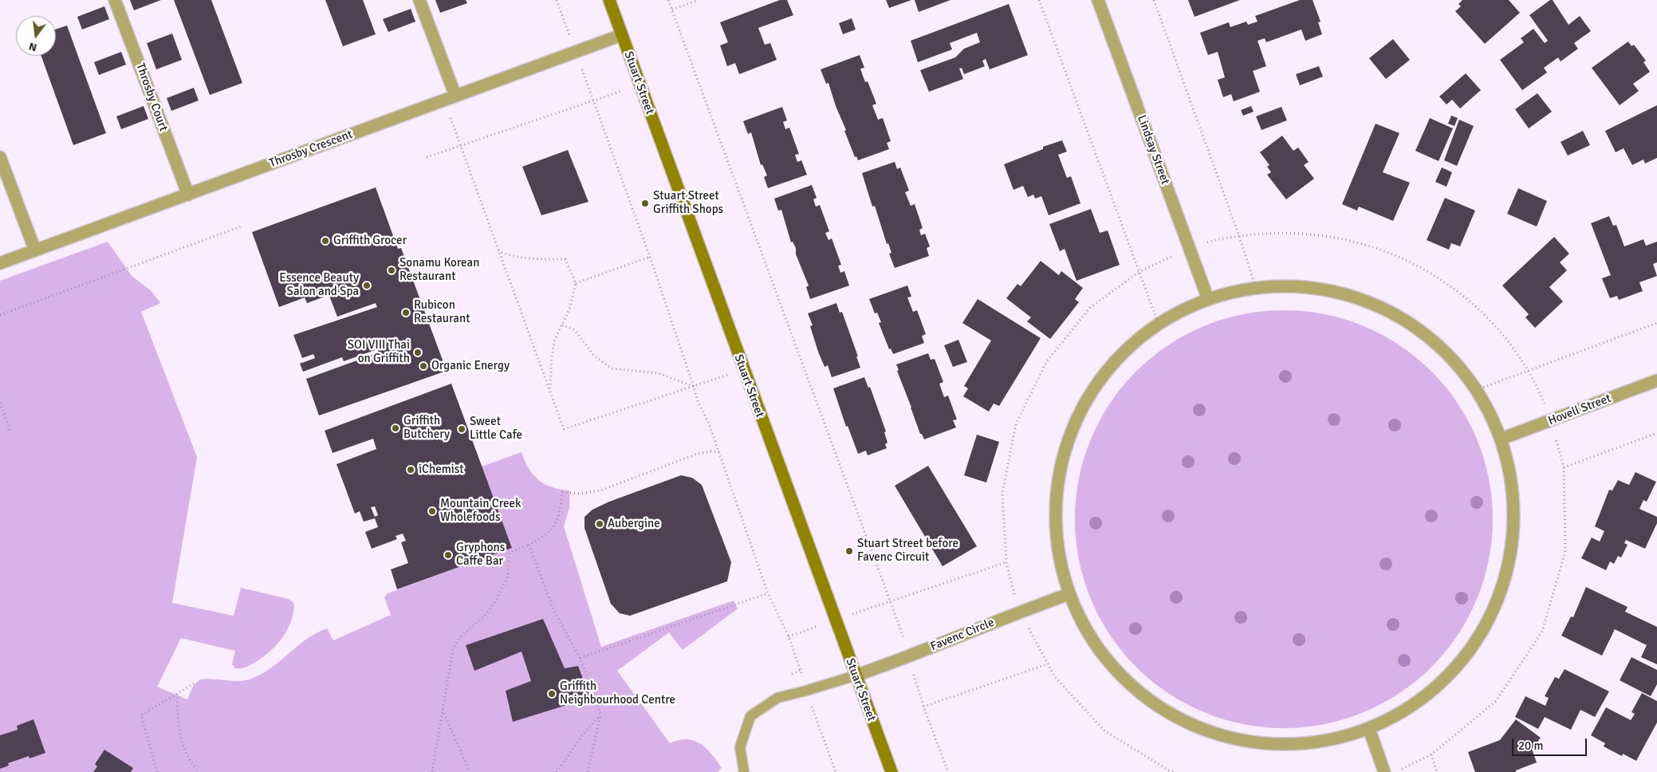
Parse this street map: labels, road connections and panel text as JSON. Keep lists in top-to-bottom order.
{
  "streets": {
    "street": [
      "Stuart Street",
      "Throsby Court",
      "Throsby Crescent",
      "Lindsay Street",
      "Hovell Street",
      "Favenc Circle"
    ]
  },
  "crossings": [
    ["Stuart Street", "Throsby Crescent"],
    ["Stuart Street", "Favenc Circle"],
    ["Throsby Court", "Throsby Crescent"]
  ],
  "places": [
    "Stuart Street Griffith Shops",
    "Griffith Grocer",
    "Sonamu Korean Restaurant",
    "Essence Beauty Salon and Spa",
    "Rubicon Restaurant",
    "SOI VIII Thai on Griffith",
    "Organic Energy",
    "Griffith Butchery",
    "Sweet Little Cafe",
    "iChemist",
    "Mountain Creek Wholefoods",
    "Aubergine",
    "Stuart Street before Favenc Circuit",
    "Gryphons Caffe Bar",
    "Griffith Neighbourhood Centre"
  ],
  "scale_bar": "20 m",
  "north": "bottom"
}
